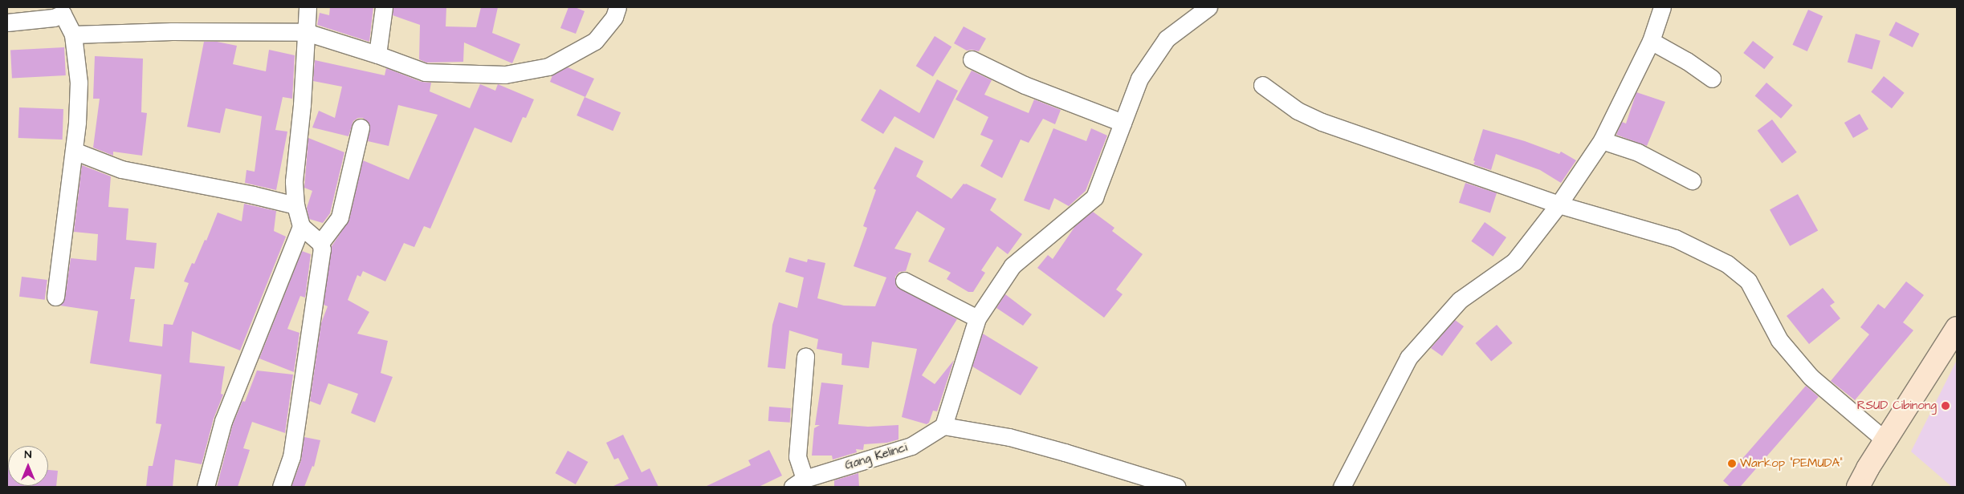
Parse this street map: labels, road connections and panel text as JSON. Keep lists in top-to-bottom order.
{
  "streets": {
    "street": ["Gang Kelinci"]
  },
  "places": ["RSUD Cibinong", "Warkop \"PEMUDA\""],
  "north": "top"
}
